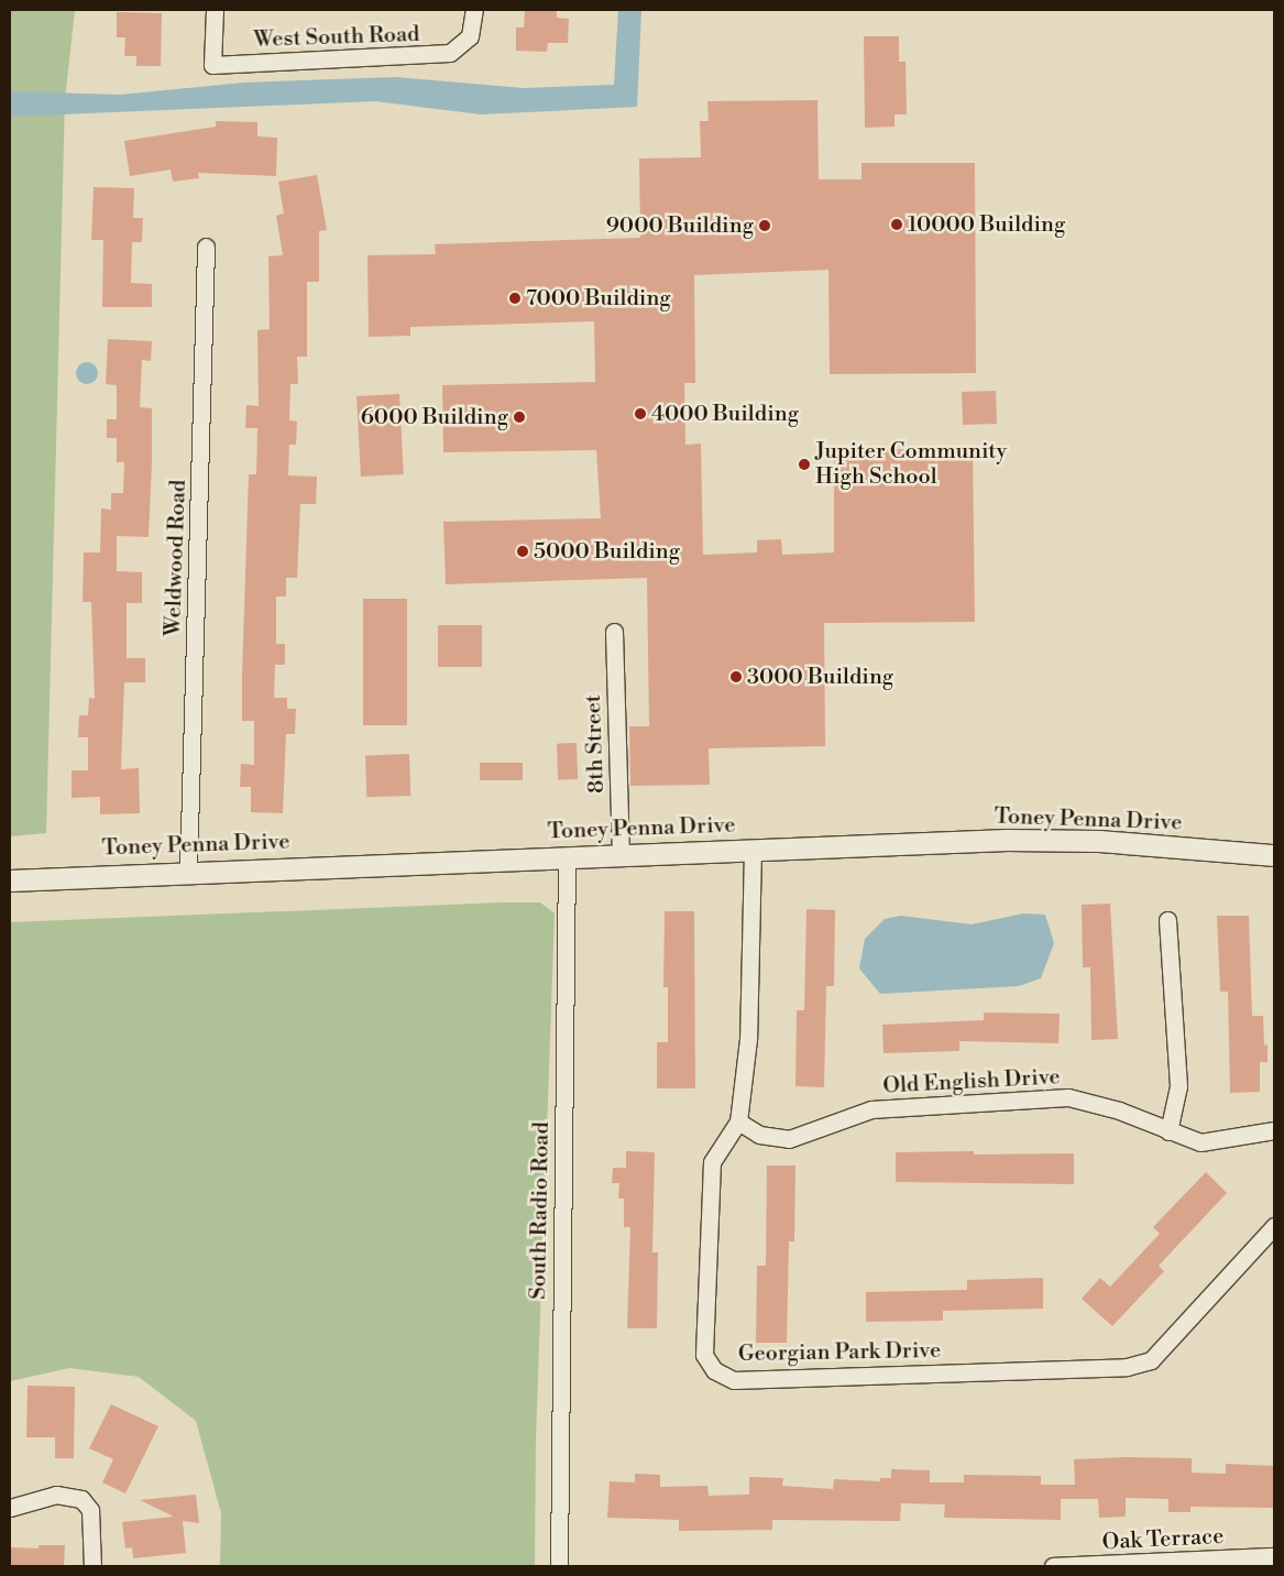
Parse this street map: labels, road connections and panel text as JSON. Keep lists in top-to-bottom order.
{
  "streets": {
    "street": [
      "West South Road",
      "Weldwood Road",
      "8th Street",
      "Toney Penna Drive",
      "Old English Drive",
      "South Radio Road",
      "Georgian Park Drive",
      "Oak Terrace"
    ]
  },
  "crossings": [
    ["Weldwood Road", "Toney Penna Drive"],
    ["8th Street", "Toney Penna Drive"],
    ["Toney Penna Drive", "South Radio Road"],
    ["Toney Penna Drive", "Georgian Park Drive"],
    ["Old English Drive", "Georgian Park Drive"]
  ],
  "places": [
    "10000 Building",
    "9000 Building",
    "7000 Building",
    "4000 Building",
    "6000 Building",
    "Jupiter Community High School",
    "5000 Building",
    "3000 Building"
  ]
}
